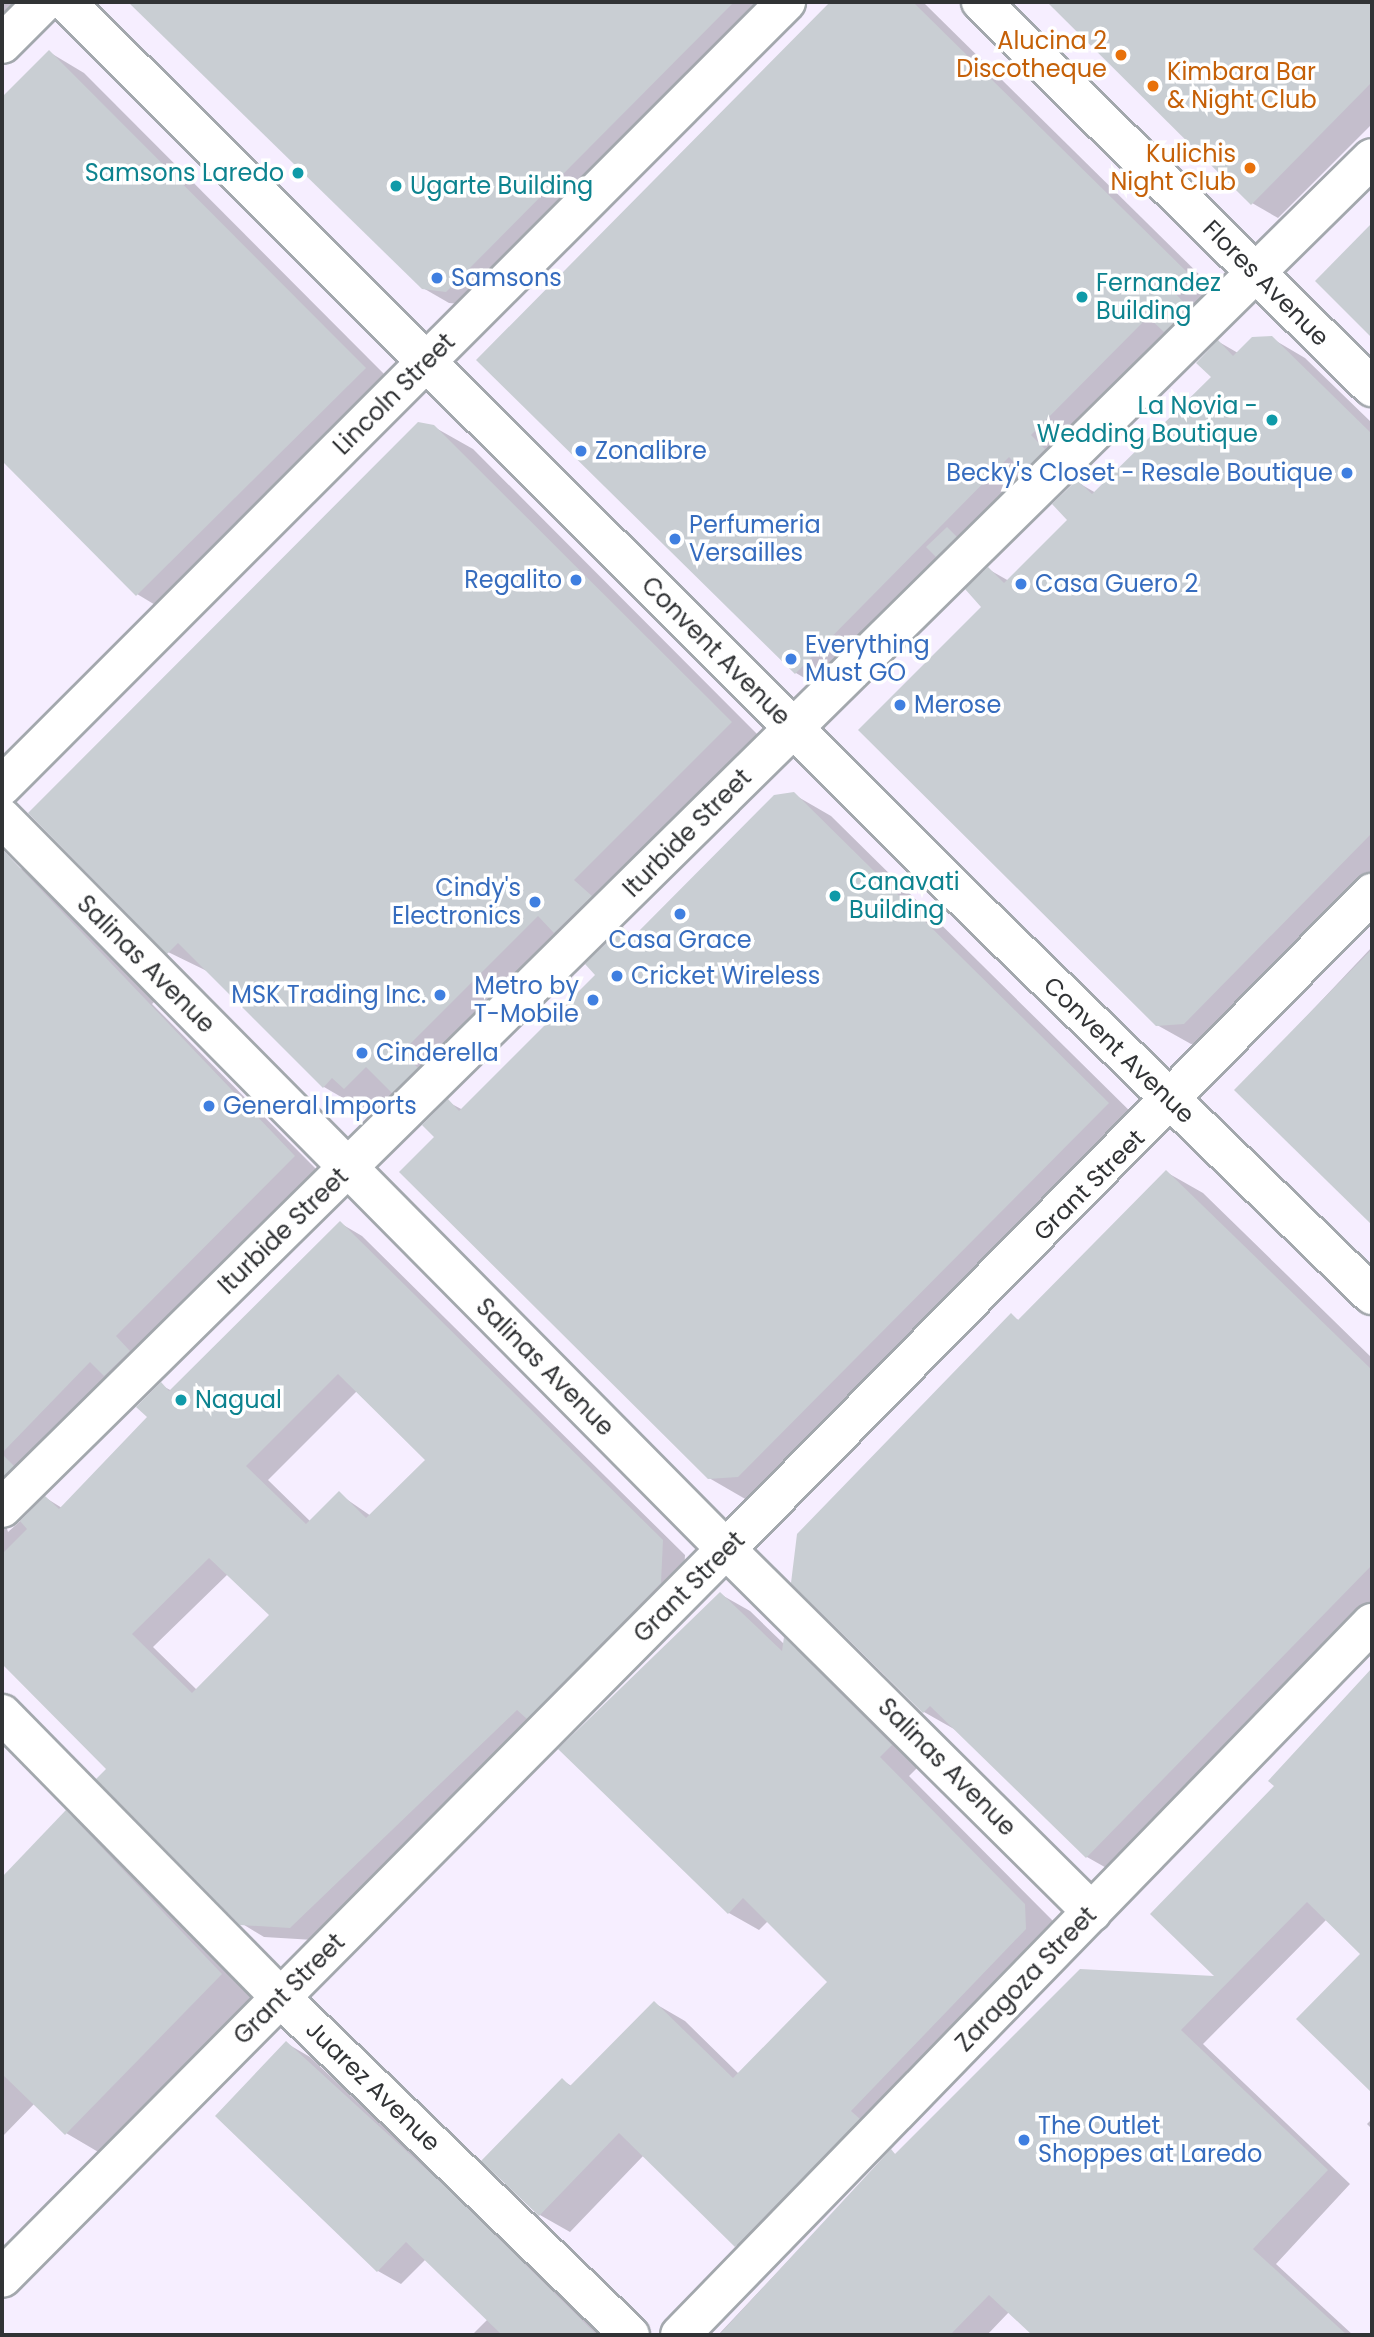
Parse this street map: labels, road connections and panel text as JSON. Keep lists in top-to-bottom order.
{
  "streets": {
    "street": [
      "Flores Avenue",
      "Lincoln Street",
      "Convent Avenue",
      "Iturbide Street",
      "Salinas Avenue",
      "Grant Street",
      "Zaragoza Street",
      "Juarez Avenue"
    ]
  },
  "crossings": [
    ["Flores Avenue", "Iturbide Street"],
    ["Lincoln Street", "Convent Avenue"],
    ["Convent Avenue", "Iturbide Street"],
    ["Convent Avenue", "Grant Street"],
    ["Iturbide Street", "Salinas Avenue"],
    ["Salinas Avenue", "Grant Street"],
    ["Salinas Avenue", "Zaragoza Street"],
    ["Grant Street", "Juarez Avenue"]
  ],
  "places": [
    "Alucina 2 Discotheque",
    "Kimbara Bar & Night Club",
    "Kulichis Night Club",
    "Samsons Laredo",
    "Ugarte Building",
    "Samsons",
    "Fernandez Building",
    "La Novia - Wedding Boutique",
    "Zonalibre",
    "Becky's Closet - Resale Boutique",
    "Perfumeria Versailles",
    "Regalito",
    "Casa Guero 2",
    "Everything Must GO",
    "Merose",
    "Canavati Building",
    "Cindy's Electronics",
    "Casa Grace",
    "Cricket Wireless",
    "MSK Trading Inc.",
    "Metro by T-Mobile",
    "Cinderella",
    "General Imports",
    "Nagual",
    "The Outlet Shoppes at Laredo"
  ]
}
